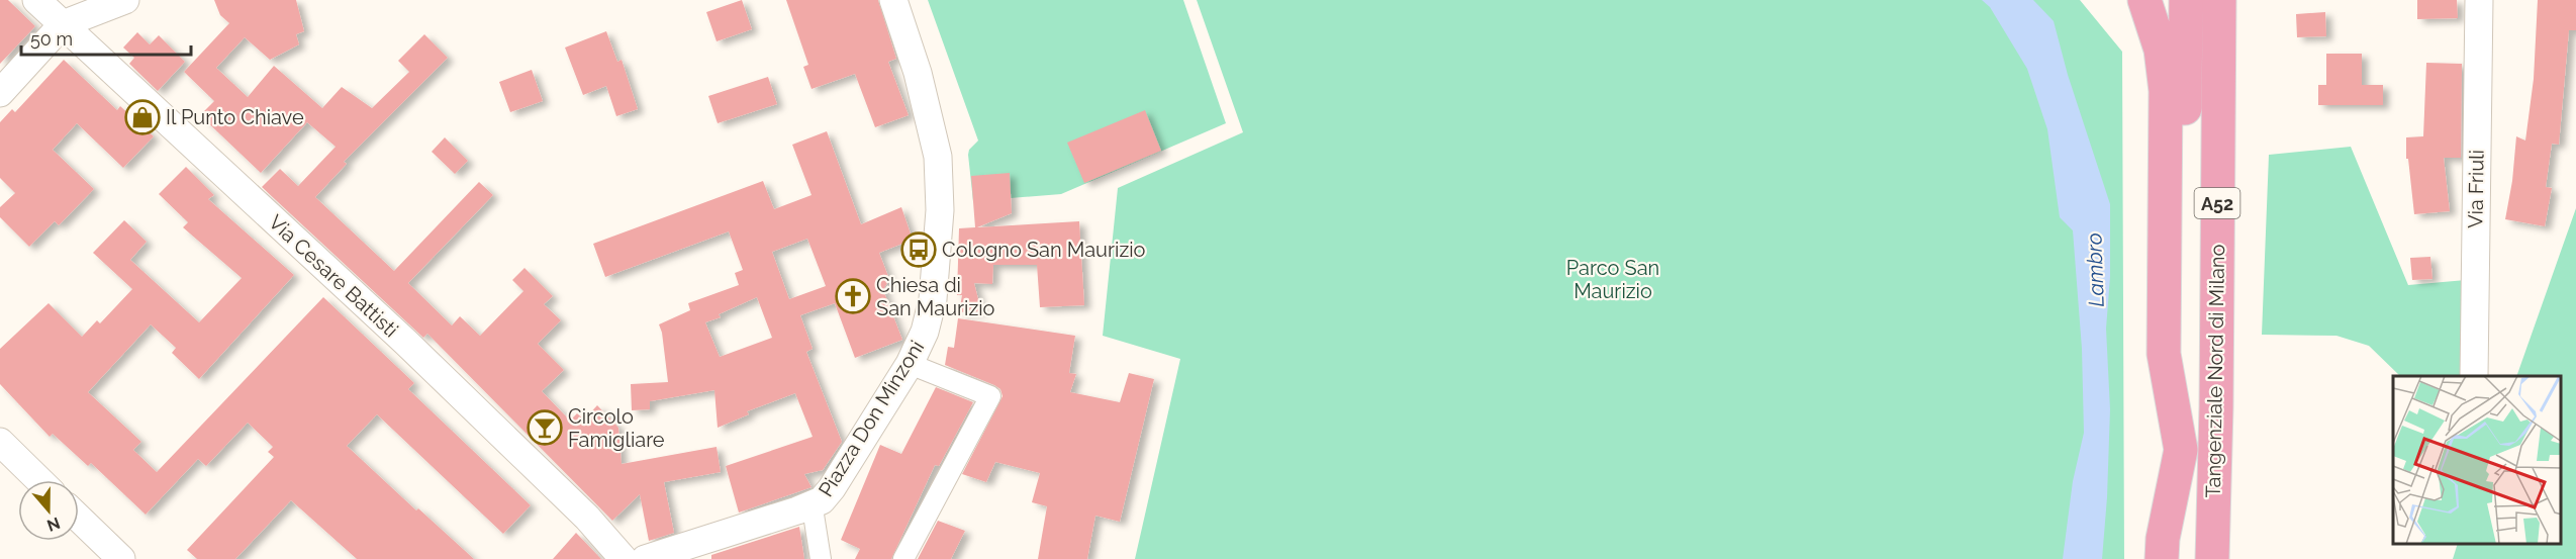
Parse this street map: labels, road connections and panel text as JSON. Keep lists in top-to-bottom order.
{
  "streets": {
    "highway": ["A52", "Tangenziale Nord di Milano"],
    "street": ["Via Friuli", "Via Cesare Battisti", "Piazza Don Minzoni"]
  },
  "water": ["Lambro"],
  "parks": ["Parco San Maurizio"],
  "places": {
    "shop": ["Il Punto Chiave"],
    "bus stop": ["Cologno San Maurizio"],
    "church": ["Chiesa di San Maurizio"],
    "bar": ["Circolo Famigliare"]
  },
  "scale_bar": "50 m",
  "north": "bottom"
}
